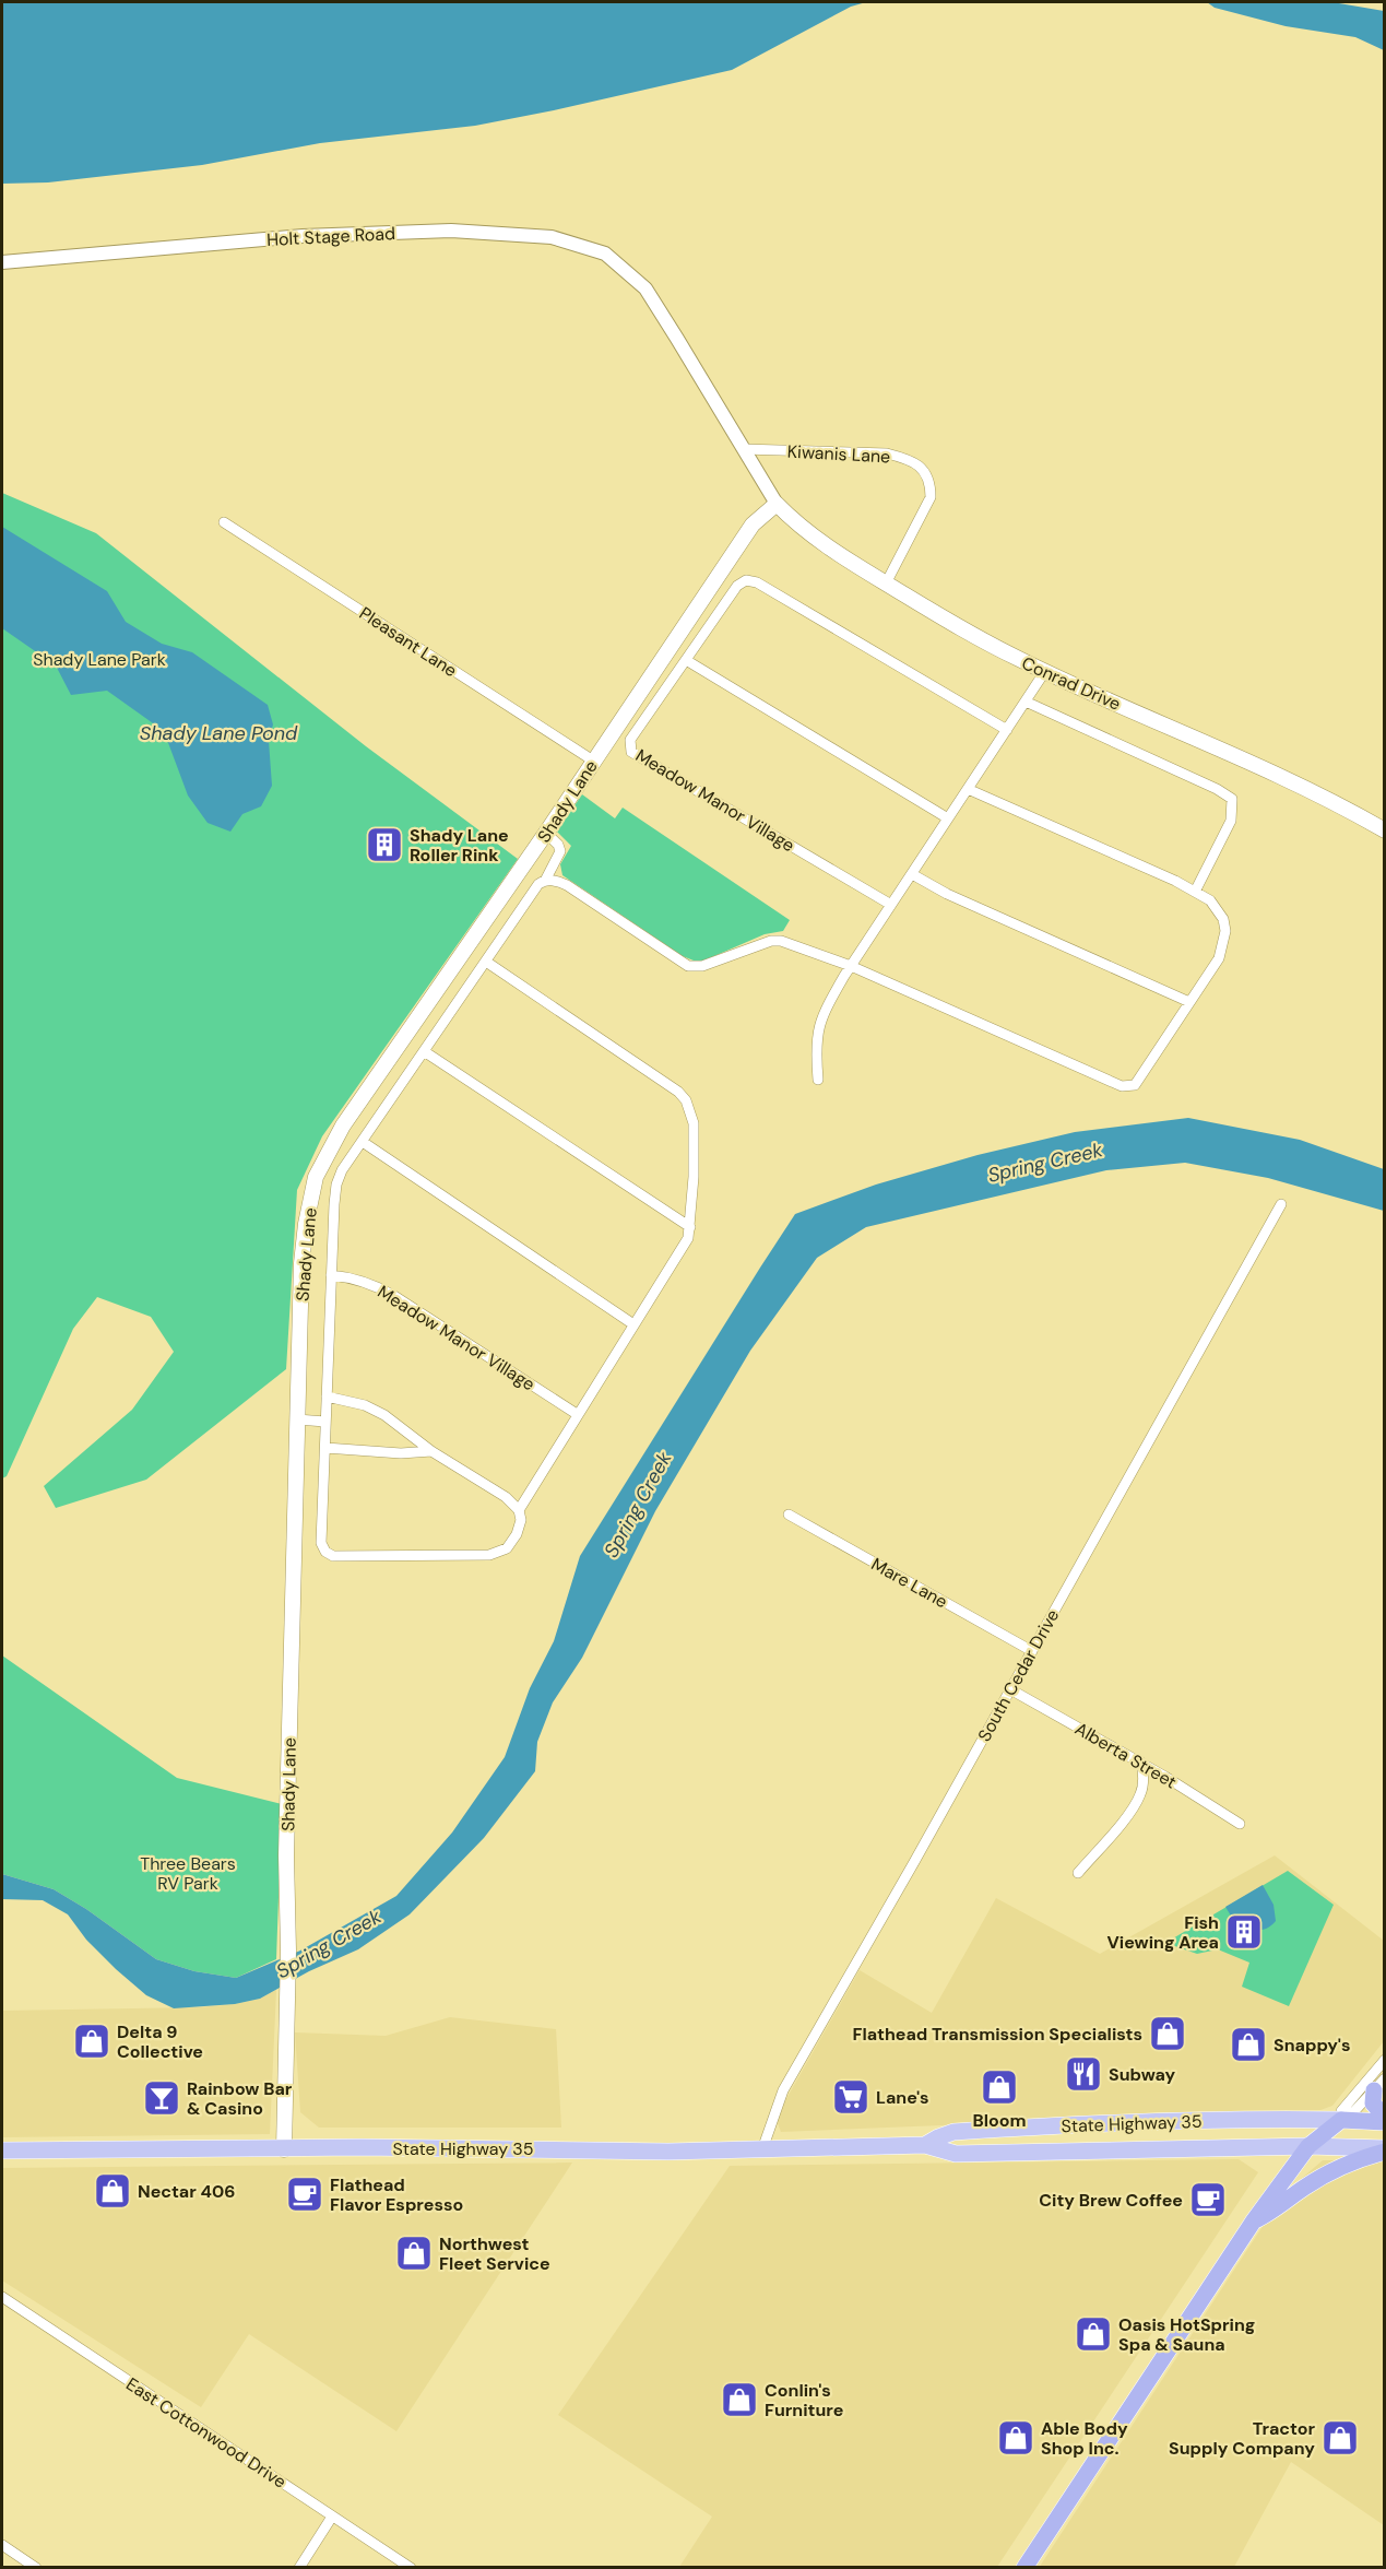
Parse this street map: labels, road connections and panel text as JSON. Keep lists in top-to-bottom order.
{
  "streets": {
    "main road": ["Conrad Drive", "Shady Lane", "State Highway 35"],
    "street": [
      "Holt Stage Road",
      "Kiwanis Lane",
      "Pleasant Lane",
      "Meadow Manor Village",
      "Mare Lane",
      "South Cedar Drive",
      "Alberta Street",
      "East Cottonwood Drive"
    ]
  },
  "crossings": [
    ["Holt Stage Road", "Kiwanis Lane"],
    ["Kiwanis Lane", "Conrad Drive"],
    ["Pleasant Lane", "Shady Lane"],
    ["Conrad Drive", "Shady Lane"],
    ["Shady Lane", "State Highway 35"],
    ["Mare Lane", "South Cedar Drive"],
    ["South Cedar Drive", "Alberta Street"],
    ["South Cedar Drive", "State Highway 35"]
  ],
  "water": ["Shady Lane Pond", "Spring Creek"],
  "parks": ["Shady Lane Park", "Three Bears RV Park"],
  "places": {
    "building": ["Shady Lane Roller Rink", "Fish Viewing Area"],
    "shop": [
      "Flathead Transmission Specialists",
      "Delta 9 Collective",
      "Snappy's",
      "Bloom",
      "Nectar 406",
      "Northwest Fleet Service",
      "Oasis HotSpring Spa & Sauna",
      "Conlin's Furniture",
      "Able Body Shop Inc.",
      "Tractor Supply Company"
    ],
    "restaurant": ["Subway"],
    "supermarket": ["Lane's"],
    "bar": ["Rainbow Bar & Casino"],
    "cafe": ["Flathead Flavor Espresso", "City Brew Coffee"]
  }
}
